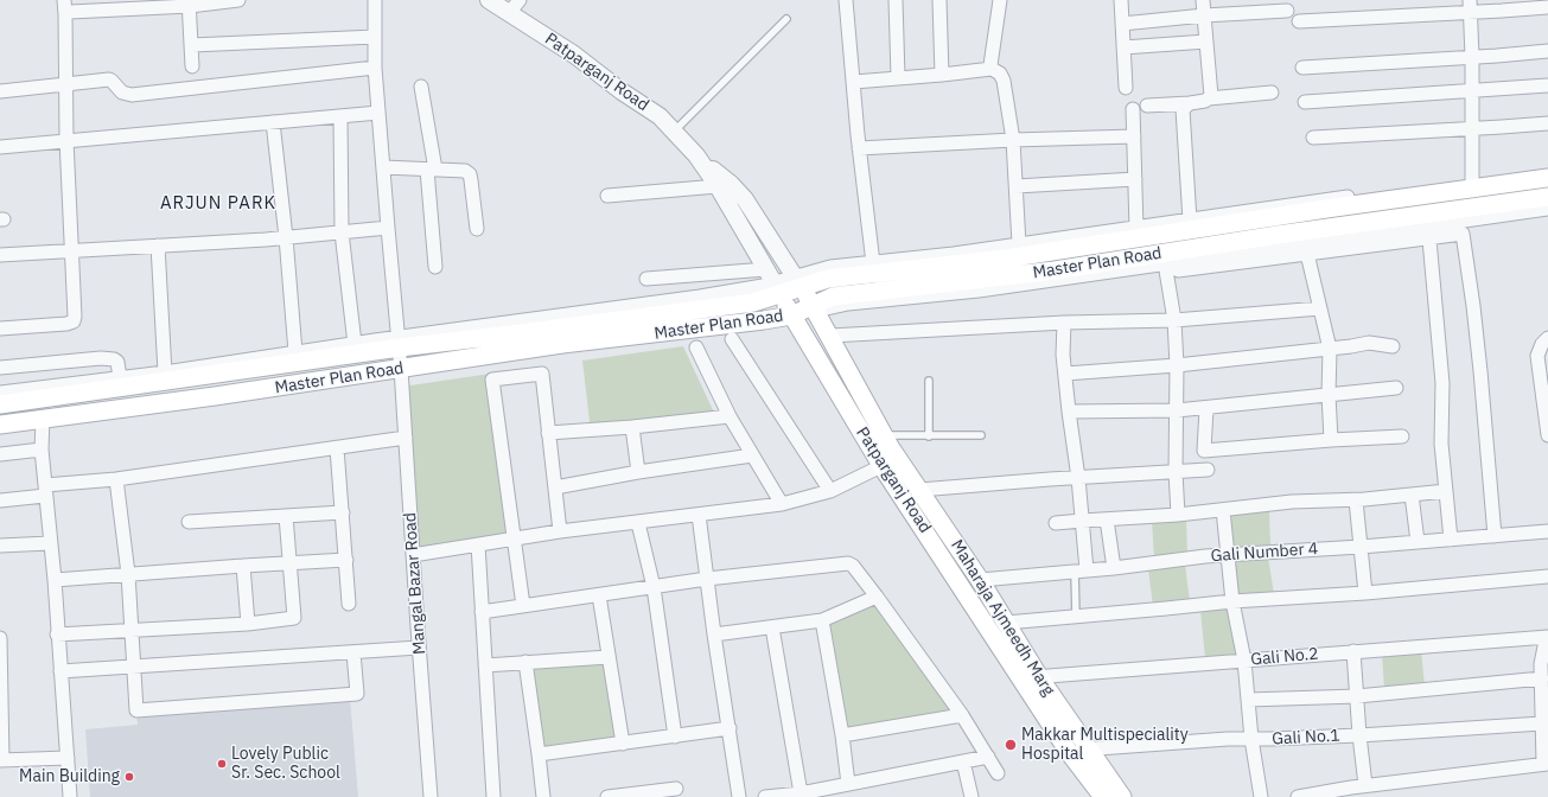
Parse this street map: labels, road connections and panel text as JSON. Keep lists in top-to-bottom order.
{
  "streets": {
    "main road": ["Patparganj Road", "Master Plan Road", "Maharaja Ajmeedh Marg"],
    "street": [
      "Gali Number 4",
      "Mangal Bazar Road",
      "Gali No.2",
      "Gali No.1"
    ]
  },
  "crossings": [
    ["Patparganj Road", "Master Plan Road"],
    ["Patparganj Road", "Maharaja Ajmeedh Marg"],
    ["Patparganj Road", "Gali No.2"],
    ["Patparganj Road", "Gali No.1"],
    ["Master Plan Road", "Mangal Bazar Road"],
    ["Master Plan Road", "Maharaja Ajmeedh Marg"],
    ["Gali Number 4", "Maharaja Ajmeedh Marg"],
    ["Maharaja Ajmeedh Marg", "Gali No.2"],
    ["Maharaja Ajmeedh Marg", "Gali No.1"]
  ],
  "districts": ["ARJUN PARK"],
  "places": ["Makkar Multispeciality Hospital", "Lovely Public Sr. Sec. School", "Main Building"]
}
